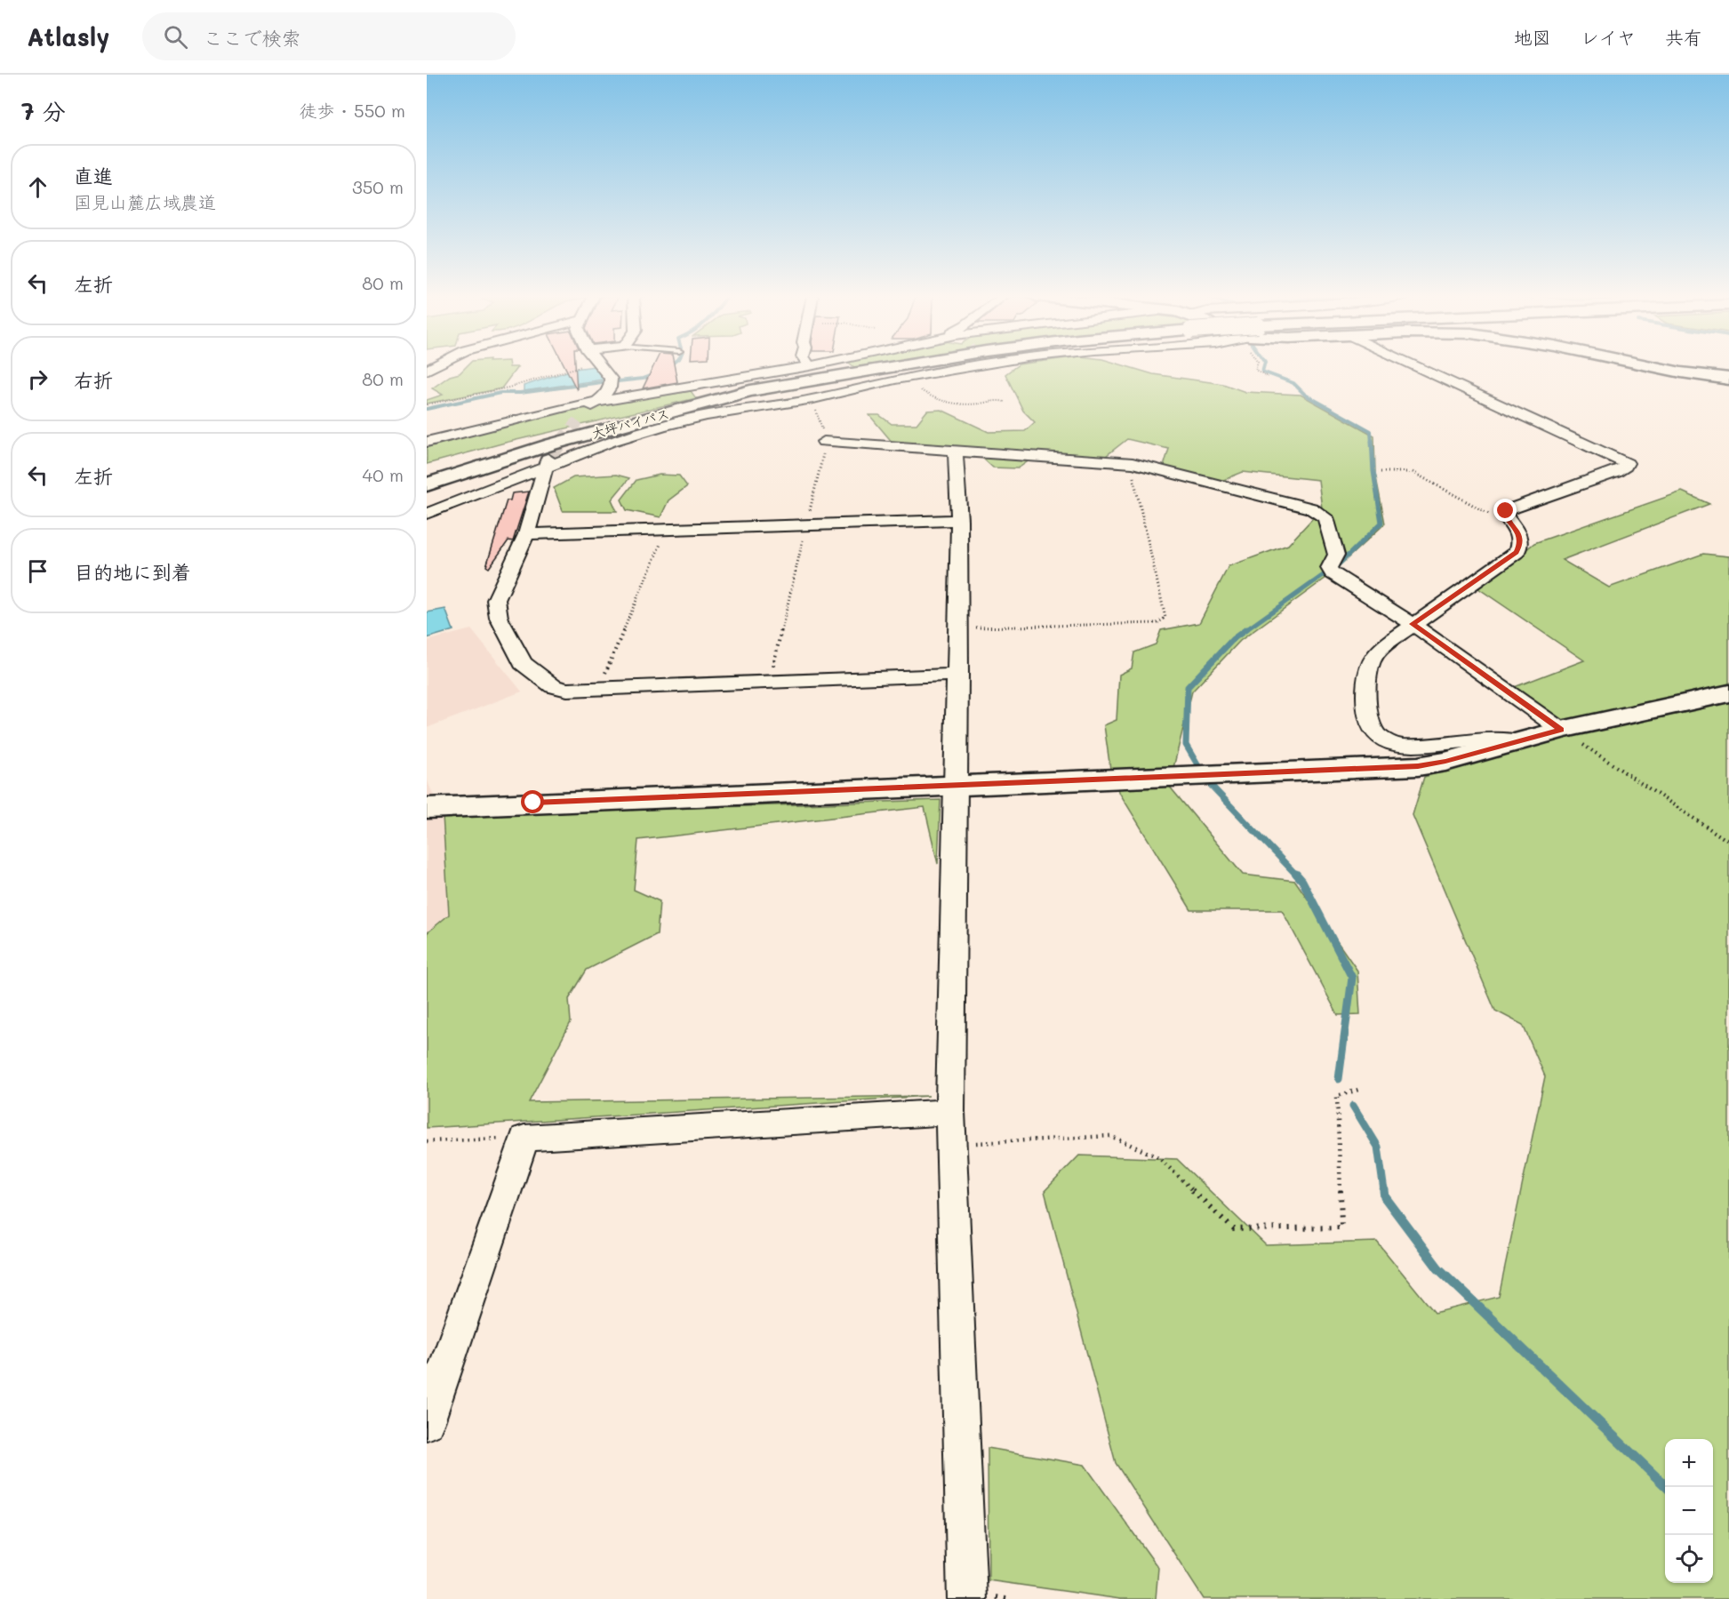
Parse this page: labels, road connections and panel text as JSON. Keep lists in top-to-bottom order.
{
  "streets": {
    "main road": ["大坪バイパス"]
  },
  "page": {
    "header": "Atlasly",
    "search": "ここで検索",
    "nav": ["地図", "レイヤ", "共有"],
    "heading": ["7 分", "徒歩 · 550 m"],
    "list": [
      ["直進", "国見山麓広域農道", "350 m"],
      ["左折", "80 m"],
      ["右折", "80 m"],
      ["左折", "40 m"],
      "目的地に到着"
    ],
    "map_buttons": ["+", "−"]
  }
}
